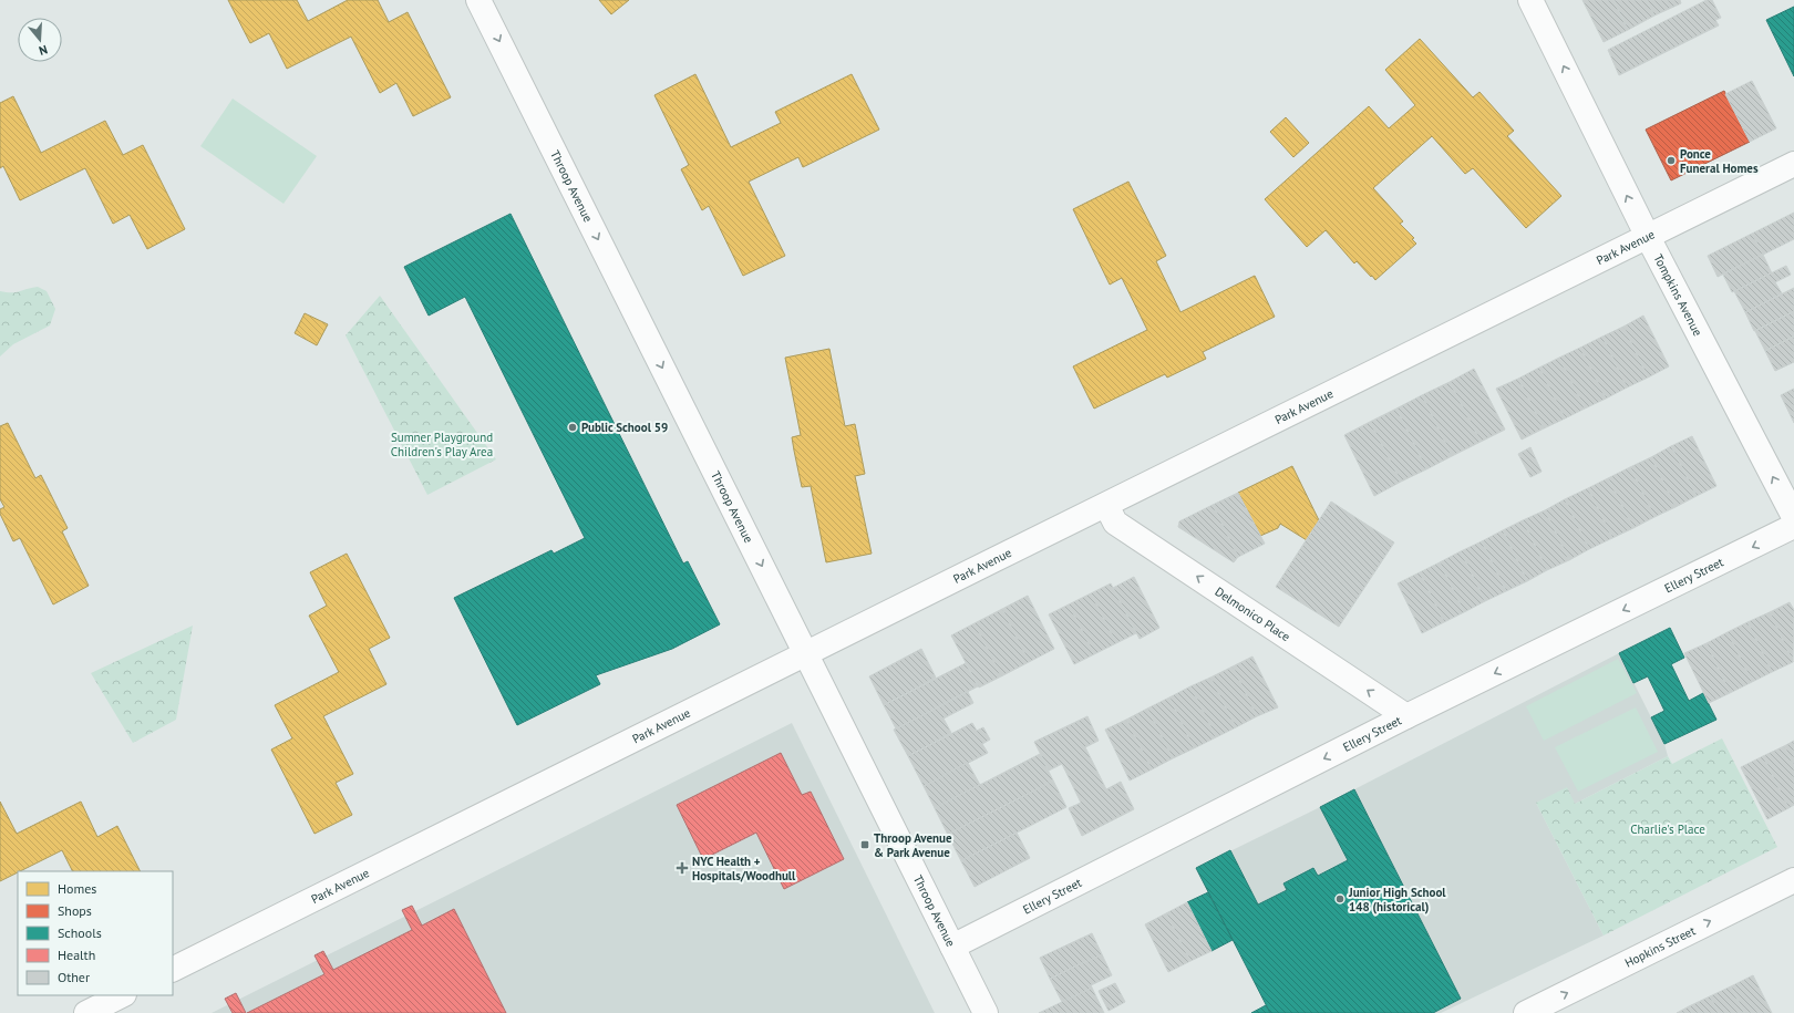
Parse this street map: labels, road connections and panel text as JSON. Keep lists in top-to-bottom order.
{
  "streets": {
    "street": [
      "Throop Avenue",
      "Park Avenue",
      "Tompkins Avenue",
      "Ellery Street",
      "Delmonico Place",
      "Hopkins Street"
    ]
  },
  "crossings": [
    ["Throop Avenue", "Park Avenue"],
    ["Throop Avenue", "Ellery Street"],
    ["Park Avenue", "Tompkins Avenue"],
    ["Park Avenue", "Delmonico Place"],
    ["Ellery Street", "Delmonico Place"]
  ],
  "one_way": [
    "Throop Avenue",
    "Tompkins Avenue",
    "Ellery Street",
    "Delmonico Place",
    "Hopkins Street"
  ],
  "parks": ["Sumner Playground Children's Play Area", "Charlie's Place"],
  "places": {
    "other": ["Ponce Funeral Homes", "Public School 59", "Junior High School 148 (historical)"],
    "transit": ["Throop Avenue & Park Avenue"],
    "health": ["NYC Health + Hospitals/Woodhull"]
  },
  "legend": [
    "Homes",
    "Shops",
    "Schools",
    "Health",
    "Other"
  ],
  "north": "bottom"
}
